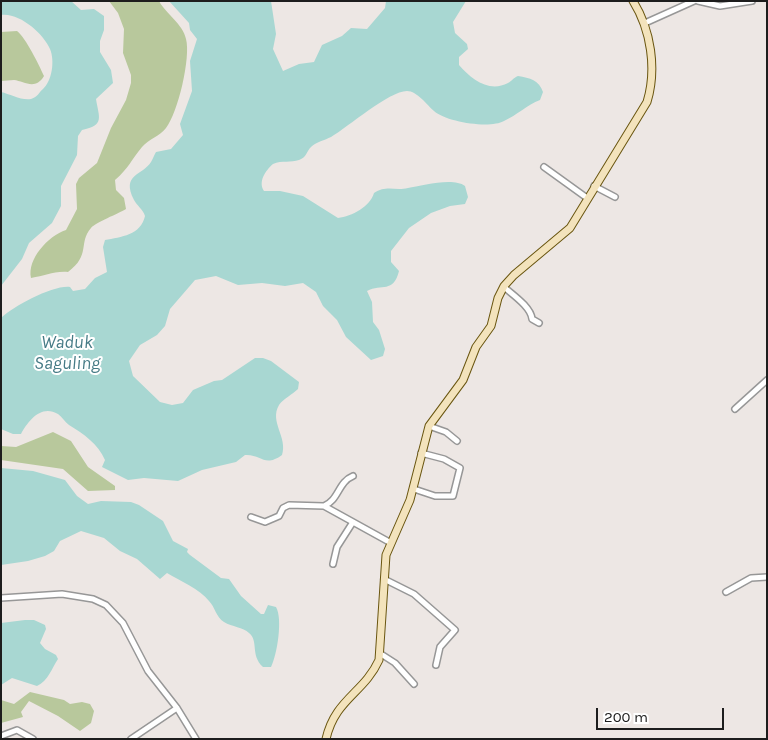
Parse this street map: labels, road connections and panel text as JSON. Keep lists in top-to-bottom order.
{
  "water": ["Waduk Saguling"],
  "scale_bar": "200 m"
}
